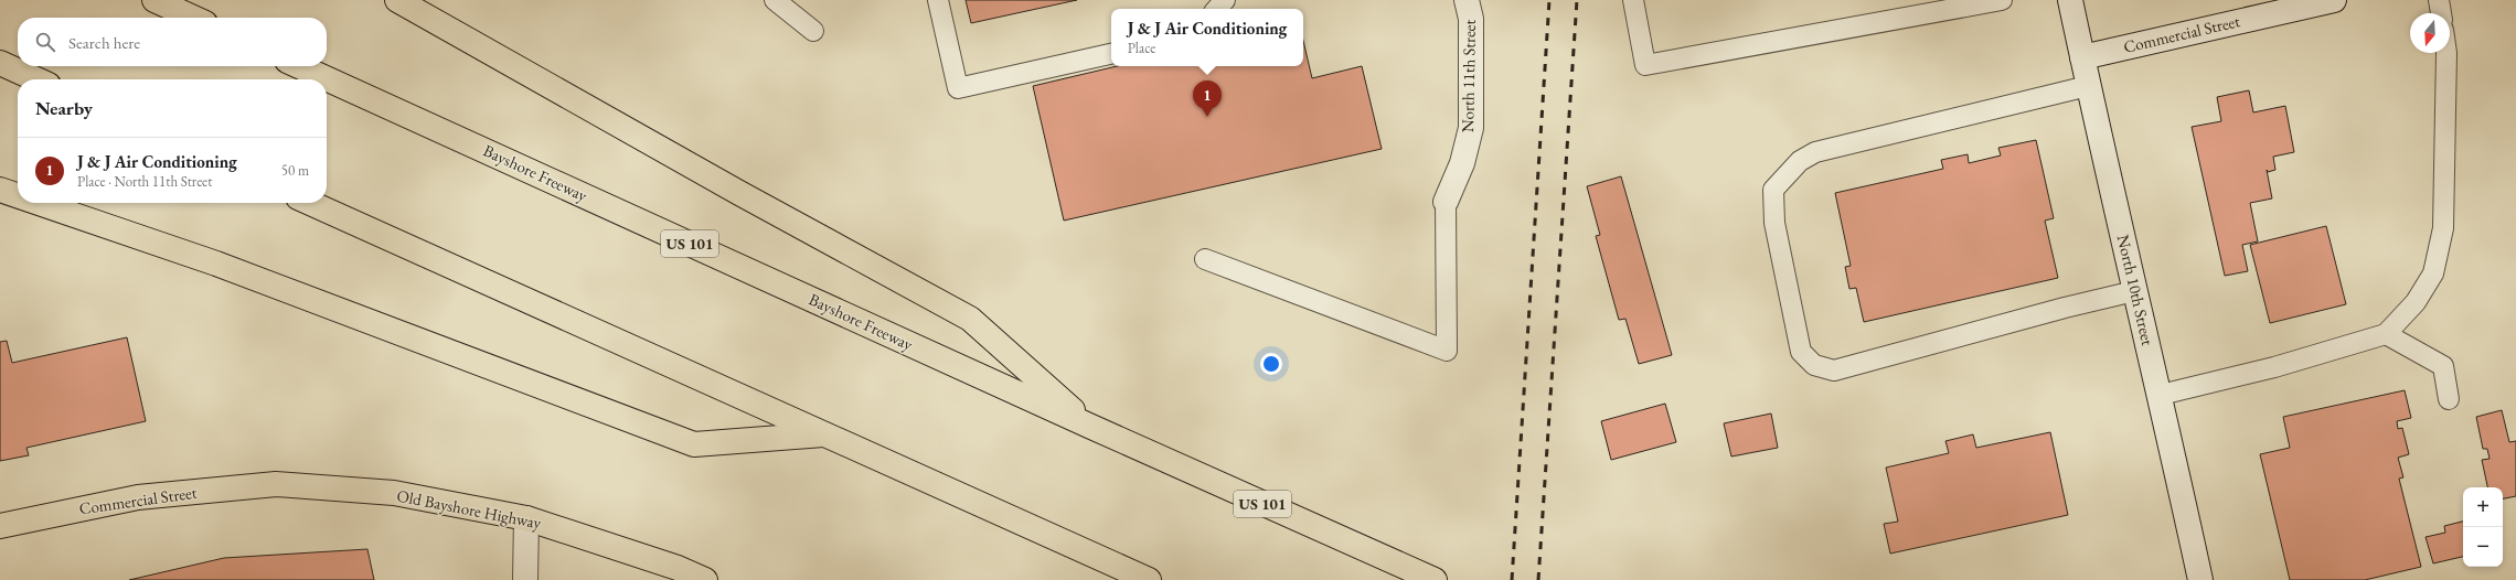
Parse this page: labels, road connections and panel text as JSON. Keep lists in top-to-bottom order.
{
  "streets": {
    "main road": [
      "Commercial Street",
      "North 11th Street",
      "Bayshore Freeway",
      "US 101",
      "North 10th Street",
      "Old Bayshore Highway"
    ]
  },
  "crossings": [
    ["Commercial Street", "North 10th Street"],
    ["Commercial Street", "Old Bayshore Highway"]
  ],
  "north": "bottom",
  "page": {
    "popup": ["J & J Air Conditioning", "Place"],
    "search": "Search here",
    "heading": "Nearby",
    "pins": "1",
    "list": [
      {
        "mark": "1",
        "name": "J & J Air Conditioning",
        "note": "Place · North 11th Street",
        "value": "50 m"
      }
    ],
    "map_buttons": ["+", "−"]
  }
}
